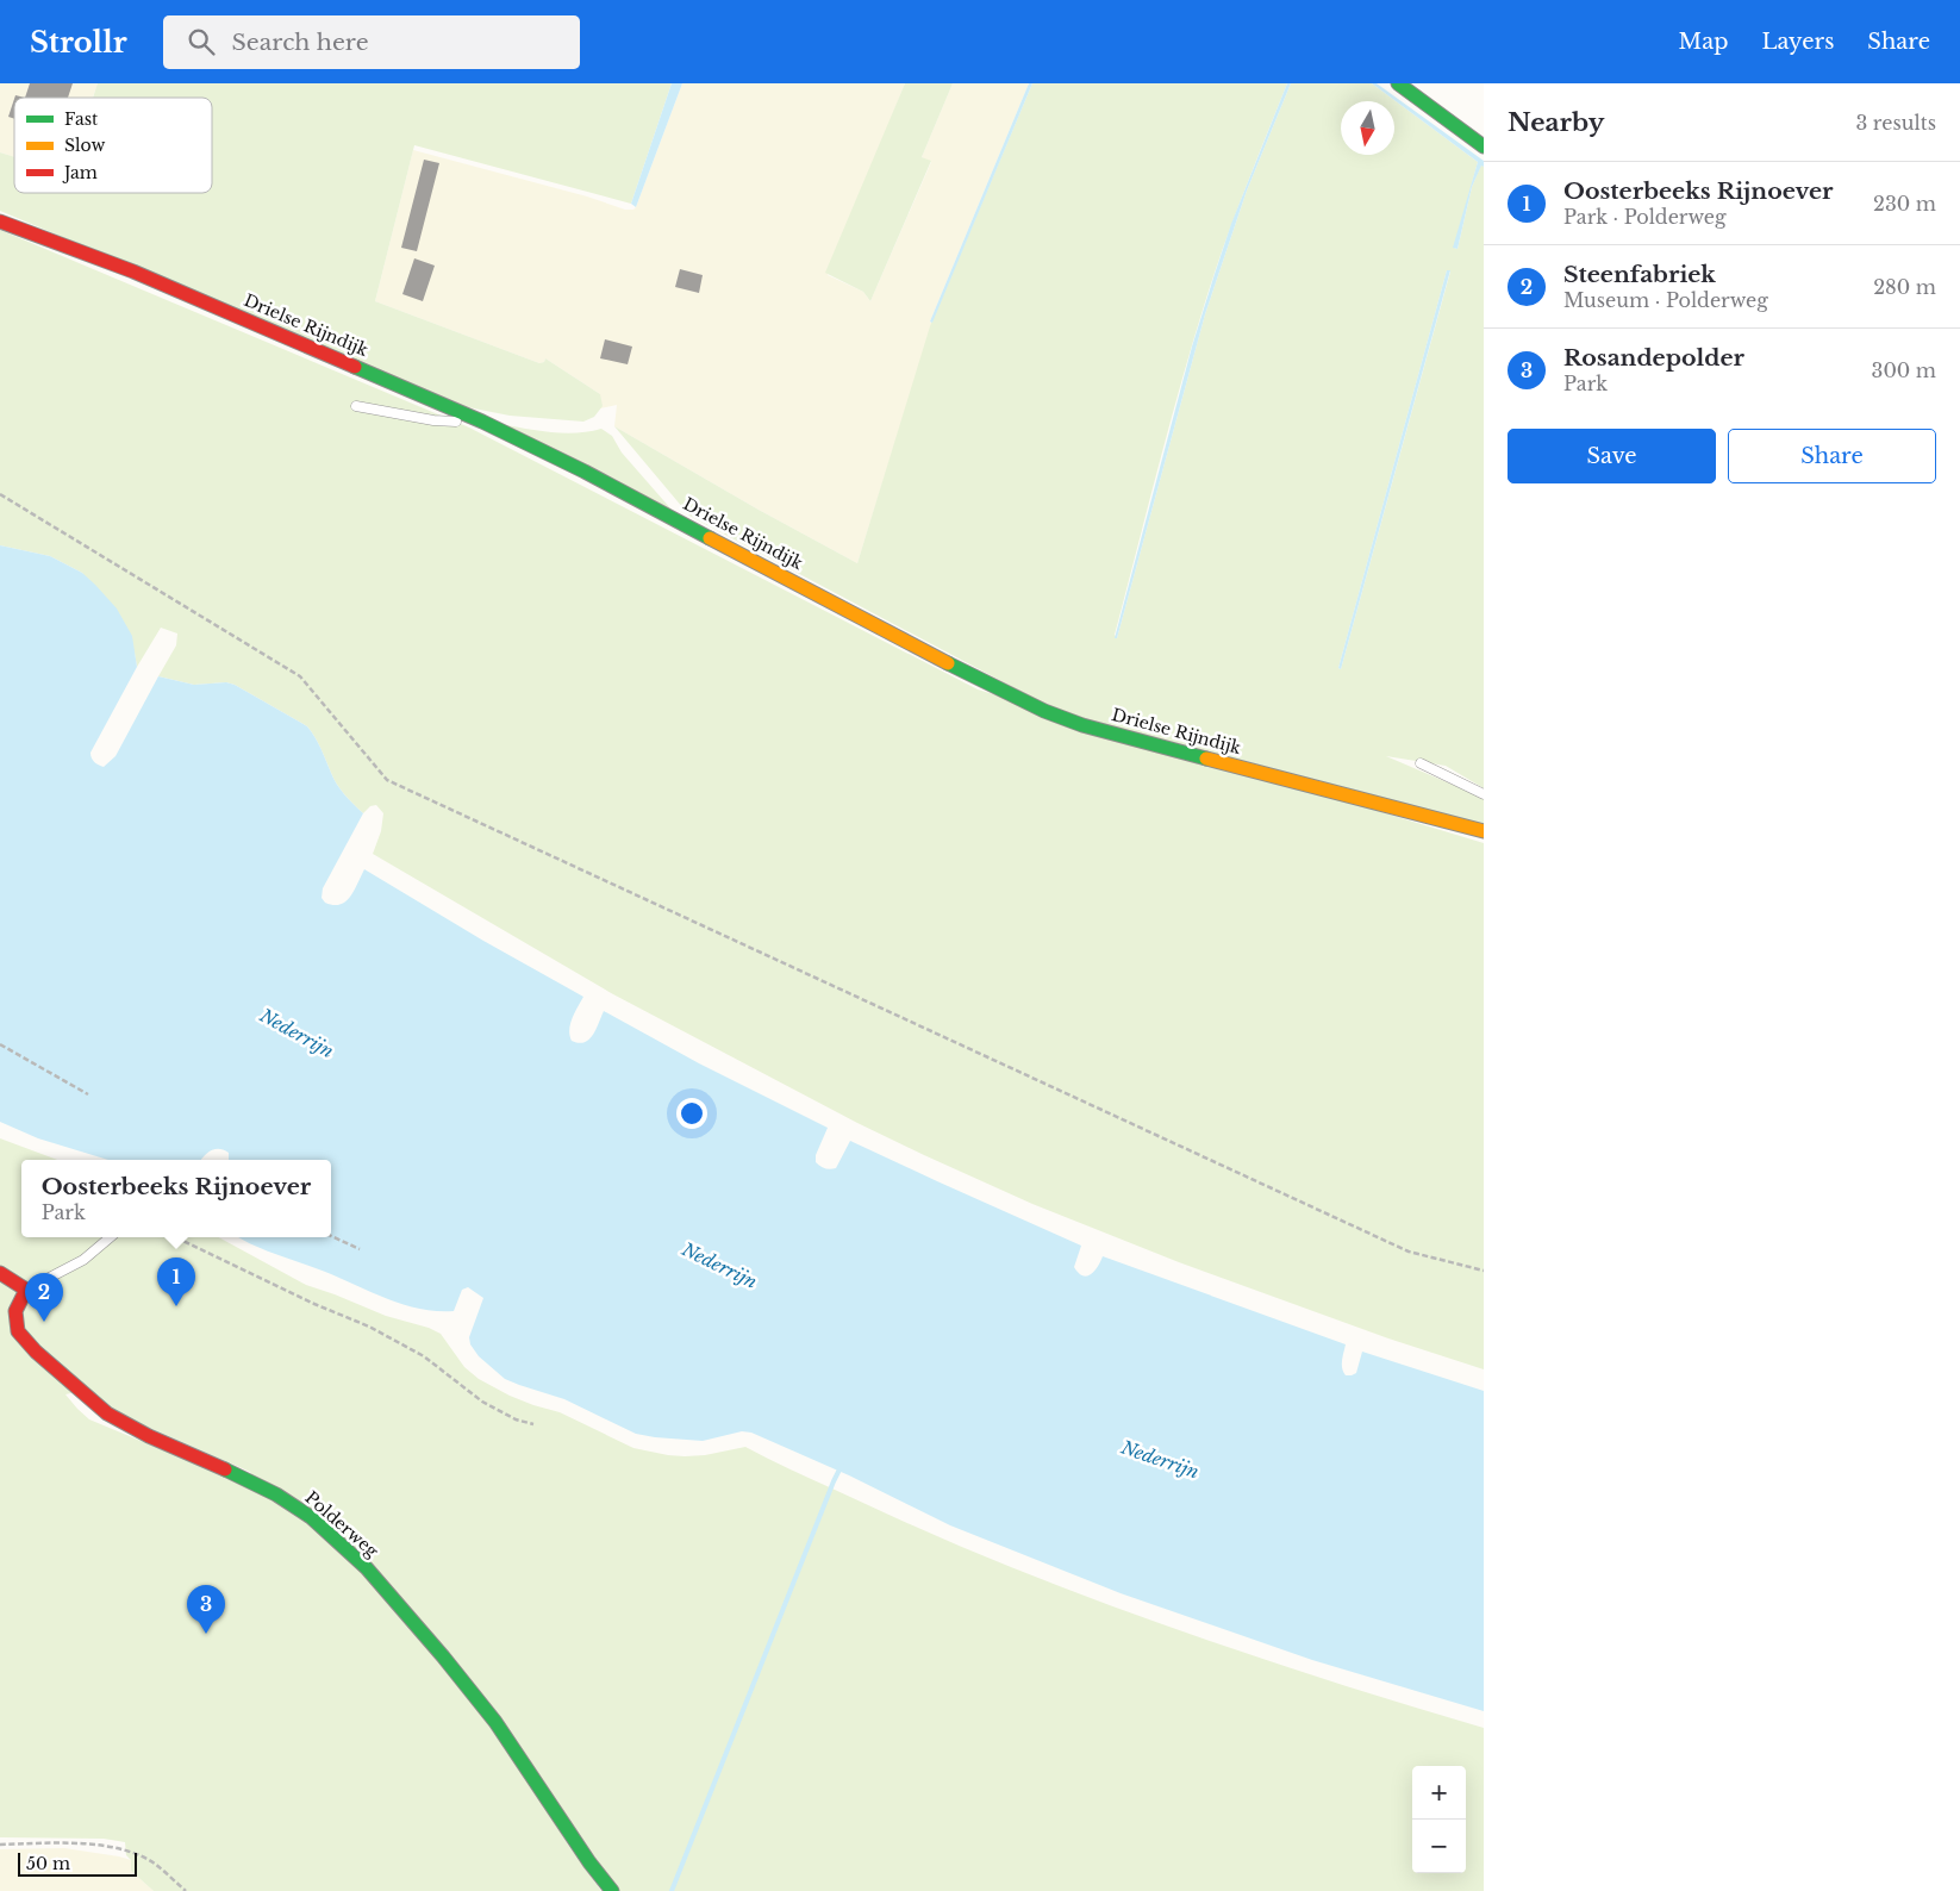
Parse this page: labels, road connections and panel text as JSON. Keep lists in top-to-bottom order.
{
  "streets": {
    "street": ["Drielse Rijndijk", "Polderweg"]
  },
  "water": ["Nederrijn"],
  "legend": ["Fast", "Slow", "Jam"],
  "scale_bar": "50 m",
  "north": "bottom",
  "page": {
    "header": "Strollr",
    "search": "Search here",
    "nav": ["Map", "Layers", "Share"],
    "heading": ["Nearby", "3 results"],
    "list": [
      {
        "mark": "1",
        "name": "Oosterbeeks Rijnoever",
        "note": "Park · Polderweg",
        "value": "230 m"
      },
      {
        "mark": "2",
        "name": "Steenfabriek",
        "note": "Museum · Polderweg",
        "value": "280 m"
      },
      {
        "mark": "3",
        "name": "Rosandepolder",
        "note": "Park",
        "value": "300 m"
      }
    ],
    "buttons": ["Save", "Share"],
    "popup": ["Oosterbeeks Rijnoever", "Park"],
    "pins": ["1", "2", "3"],
    "map_buttons": ["+", "−"],
    "scale": "50 m"
  }
}
